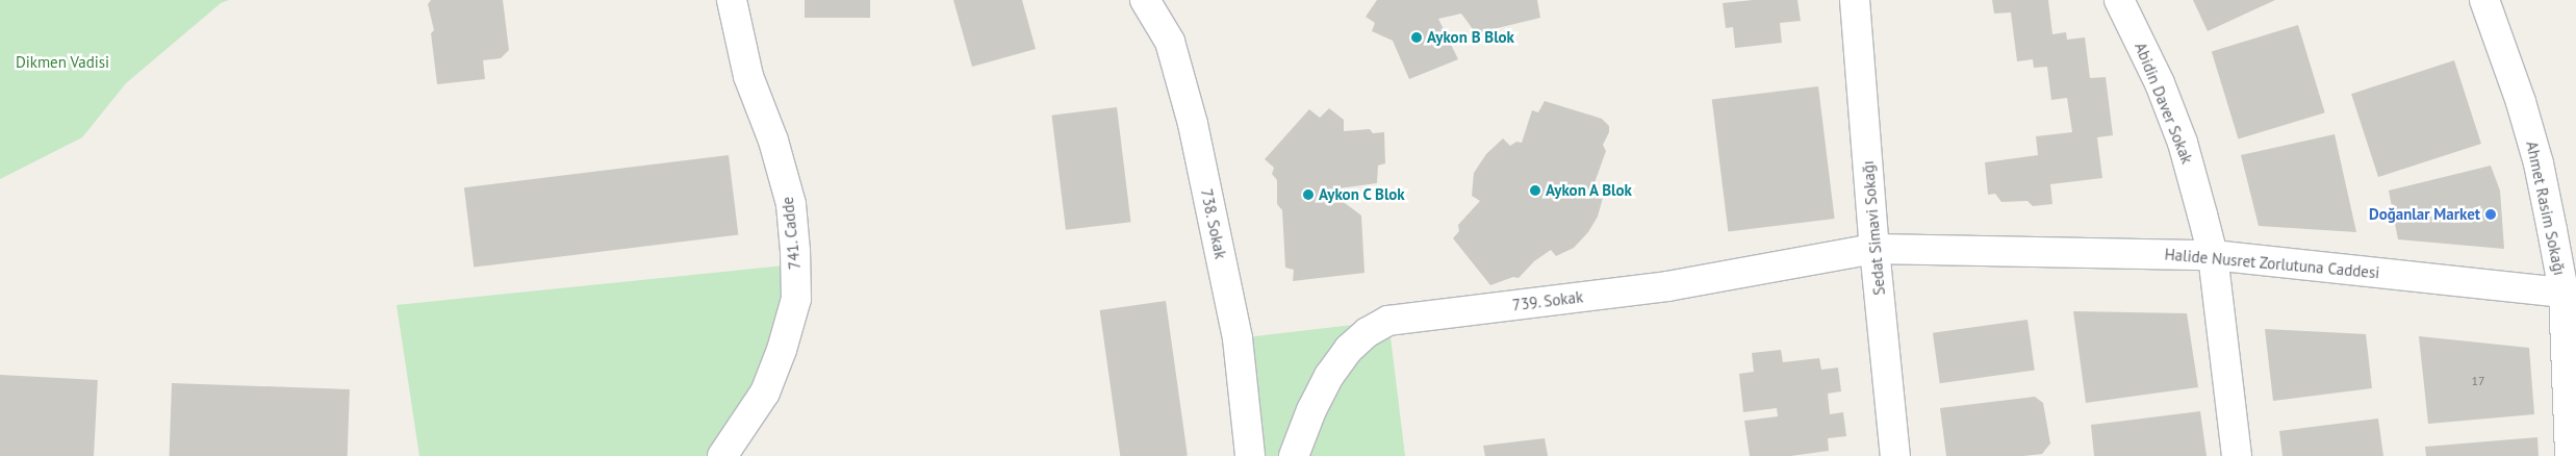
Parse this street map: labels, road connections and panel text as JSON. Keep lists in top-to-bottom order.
{
  "streets": {
    "street": [
      "Abidin Daver Sokak",
      "Ahmet Rasim Sokağı",
      "738. Sokak",
      "Sedat Simavi Sokağı",
      "741. Cadde",
      "Halide Nusret Zorlutuna Caddesi",
      "739. Sokak"
    ]
  },
  "crossings": [
    ["Abidin Daver Sokak", "Halide Nusret Zorlutuna Caddesi"],
    ["Ahmet Rasim Sokağı", "Halide Nusret Zorlutuna Caddesi"],
    ["Sedat Simavi Sokağı", "Halide Nusret Zorlutuna Caddesi"],
    ["Sedat Simavi Sokağı", "739. Sokak"],
    ["Halide Nusret Zorlutuna Caddesi", "739. Sokak"]
  ],
  "parks": ["Dikmen Vadisi"],
  "places": [
    "Aykon B Blok",
    "Aykon A Blok",
    "Aykon C Blok",
    "Doğanlar Market"
  ],
  "house_numbers": ["17"]
}
